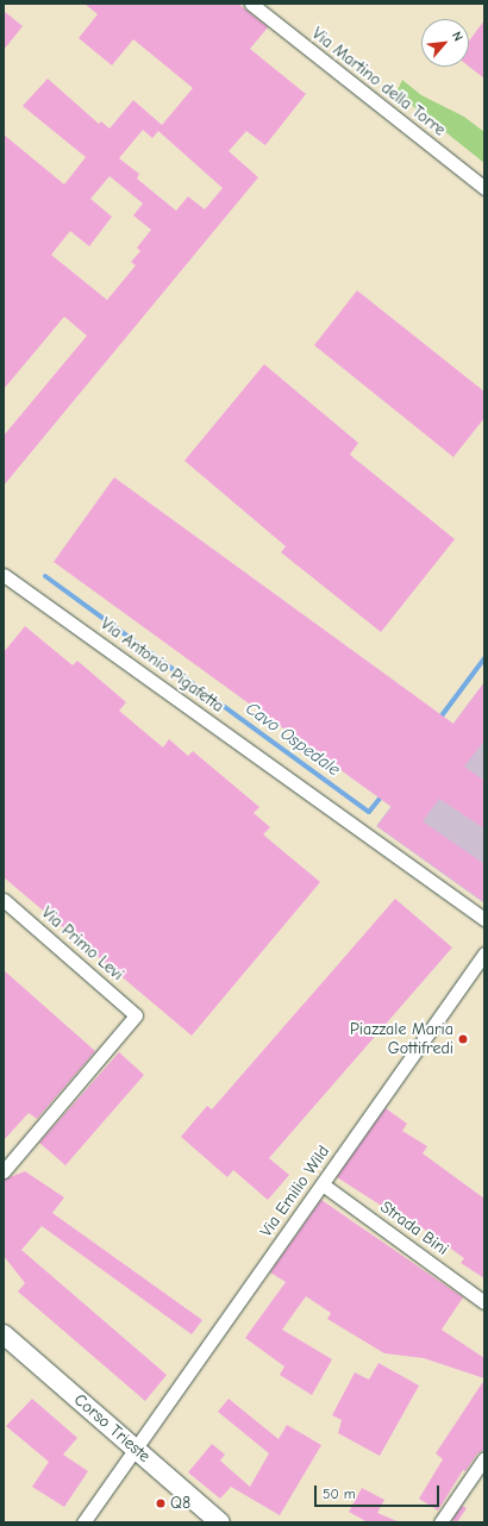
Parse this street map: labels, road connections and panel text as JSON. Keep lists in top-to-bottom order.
{
  "streets": {
    "main road": ["Corso Trieste"],
    "street": [
      "Via Martino della Torre",
      "Via Antonio Pigafetta",
      "Via Primo Levi",
      "Via Emilio Wild",
      "Strada Bini"
    ]
  },
  "crossings": [
    ["Via Emilio Wild", "Strada Bini"],
    ["Via Emilio Wild", "Corso Trieste"]
  ],
  "water": ["Cavo Ospedale"],
  "places": ["Piazzale Maria Gottifredi", "Q8"],
  "scale_bar": "50 m",
  "north": "top right"
}
